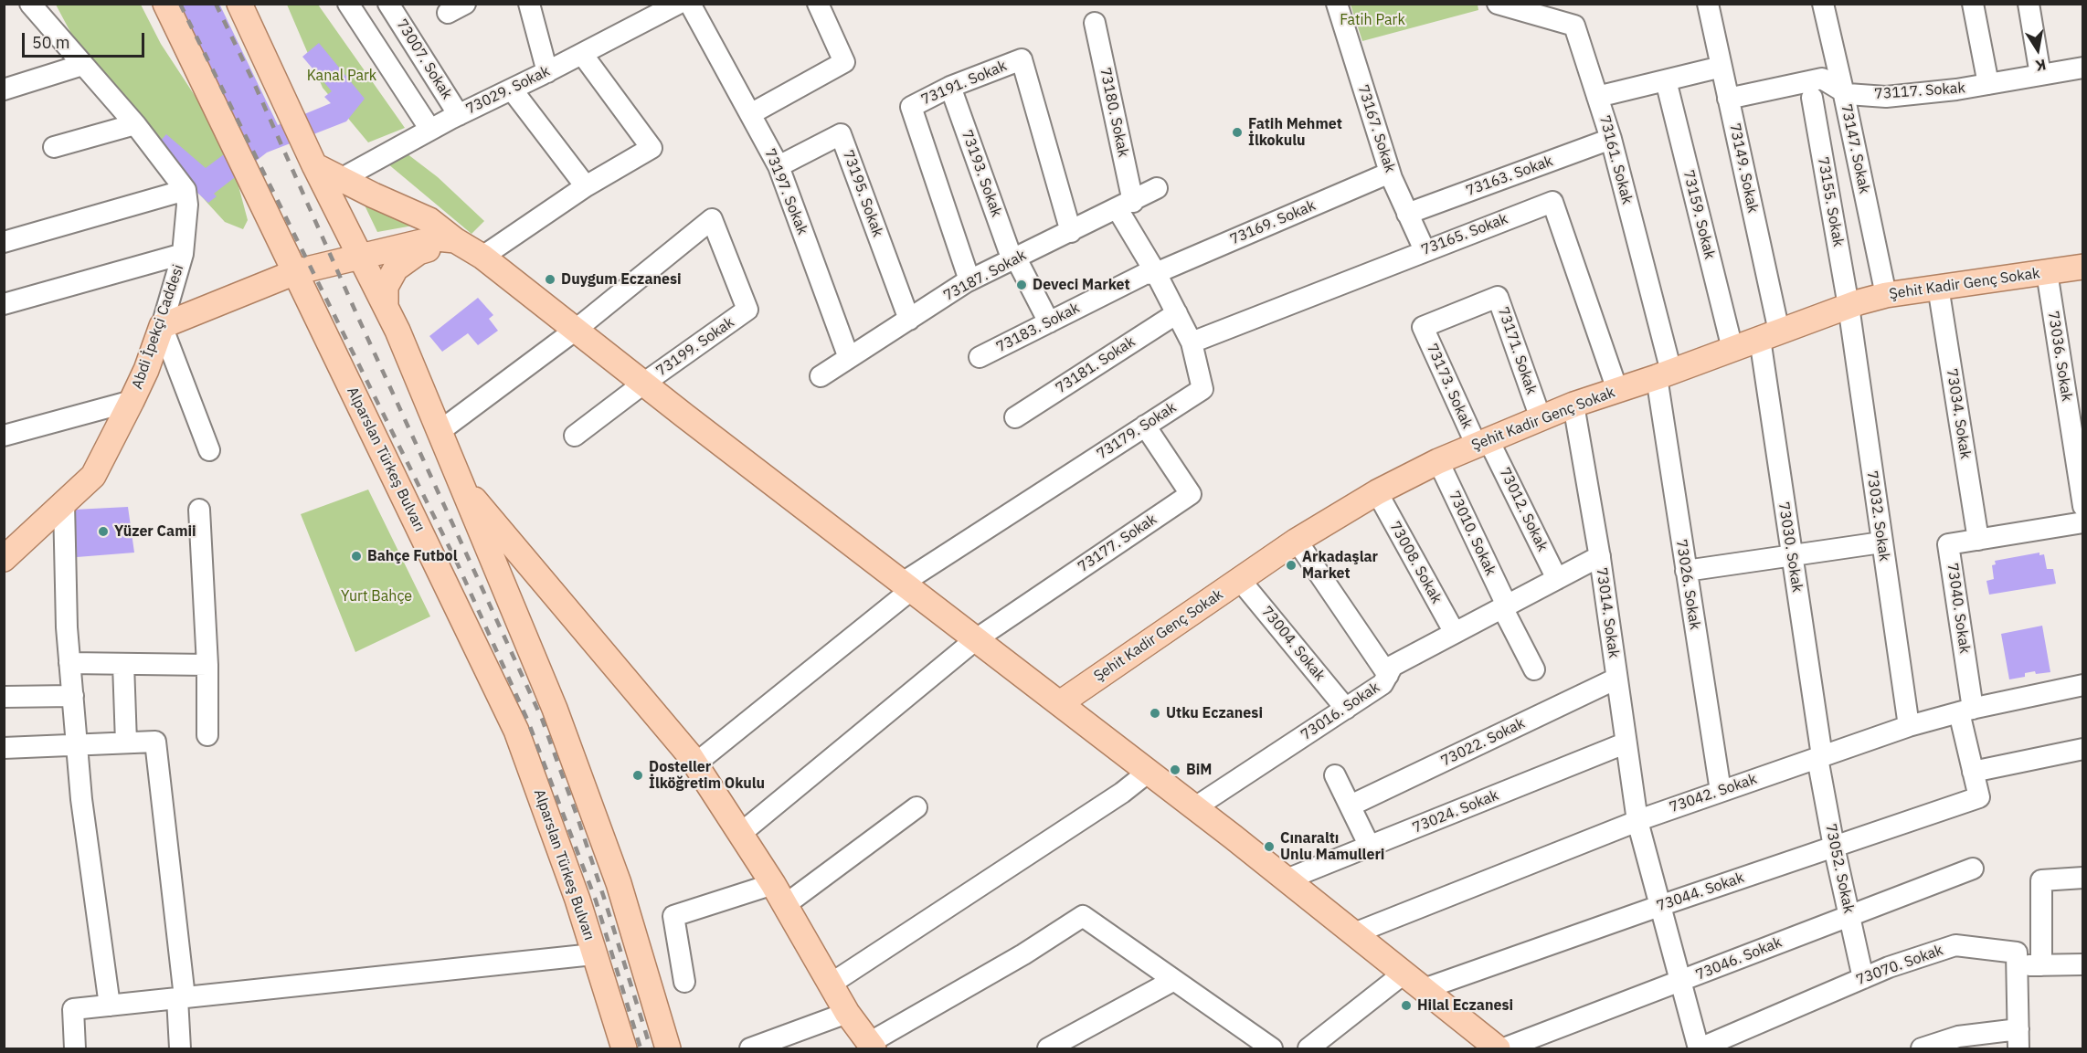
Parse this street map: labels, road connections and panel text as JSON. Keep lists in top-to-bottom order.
{
  "streets": {
    "main road": ["Şehit Kadir Genç Sokak", "Abdi İpekçi Caddesi", "Alparslan Türkeş Bulvarı"],
    "street": [
      "73007. Sokak",
      "73191. Sokak",
      "73029. Sokak",
      "73117. Sokak",
      "73180. Sokak",
      "73167. Sokak",
      "73147. Sokak",
      "73161. Sokak",
      "73149. Sokak",
      "73193. Sokak",
      "73163. Sokak",
      "73197. Sokak",
      "73195. Sokak",
      "73155. Sokak",
      "73159. Sokak",
      "73169. Sokak",
      "73165. Sokak",
      "73187. Sokak",
      "73183. Sokak",
      "73199. Sokak",
      "73171. Sokak",
      "73036. Sokak",
      "73181. Sokak",
      "73173. Sokak",
      "73034. Sokak",
      "73179. Sokak",
      "73012. Sokak",
      "73032. Sokak",
      "73010. Sokak",
      "73177. Sokak",
      "73030. Sokak",
      "73008. Sokak",
      "73026. Sokak",
      "73040. Sokak",
      "73014. Sokak",
      "73004. Sokak",
      "73016. Sokak",
      "73022. Sokak",
      "73042. Sokak",
      "73024. Sokak",
      "73052. Sokak",
      "73044. Sokak",
      "73046. Sokak",
      "73070. Sokak"
    ]
  },
  "crossings": [
    ["73007. Sokak", "73029. Sokak"],
    ["73191. Sokak", "73193. Sokak"],
    ["73191. Sokak", "73187. Sokak"],
    ["73117. Sokak", "73147. Sokak"],
    ["73117. Sokak", "73149. Sokak"],
    ["73180. Sokak", "73187. Sokak"],
    ["73180. Sokak", "73179. Sokak"],
    ["73167. Sokak", "73163. Sokak"],
    ["73167. Sokak", "73169. Sokak"],
    ["73167. Sokak", "73165. Sokak"],
    ["73147. Sokak", "Şehit Kadir Genç Sokak"],
    ["73161. Sokak", "73163. Sokak"],
    ["73161. Sokak", "Şehit Kadir Genç Sokak"],
    ["73161. Sokak", "73026. Sokak"],
    ["73149. Sokak", "Şehit Kadir Genç Sokak"],
    ["73149. Sokak", "73030. Sokak"],
    ["73193. Sokak", "73187. Sokak"],
    ["73193. Sokak", "73183. Sokak"],
    ["73197. Sokak", "73195. Sokak"],
    ["73197. Sokak", "73187. Sokak"],
    ["73195. Sokak", "73187. Sokak"],
    ["73155. Sokak", "Şehit Kadir Genç Sokak"],
    ["73155. Sokak", "73032. Sokak"],
    ["73159. Sokak", "Şehit Kadir Genç Sokak"],
    ["73169. Sokak", "73183. Sokak"],
    ["73169. Sokak", "73179. Sokak"],
    ["73165. Sokak", "Şehit Kadir Genç Sokak"],
    ["73165. Sokak", "73179. Sokak"],
    ["73187. Sokak", "73179. Sokak"],
    ["Şehit Kadir Genç Sokak", "73171. Sokak"],
    ["Şehit Kadir Genç Sokak", "73036. Sokak"],
    ["Şehit Kadir Genç Sokak", "73173. Sokak"],
    ["Şehit Kadir Genç Sokak", "73034. Sokak"],
    ["Şehit Kadir Genç Sokak", "73012. Sokak"],
    ["Şehit Kadir Genç Sokak", "73032. Sokak"],
    ["Şehit Kadir Genç Sokak", "73010. Sokak"],
    ["Şehit Kadir Genç Sokak", "73030. Sokak"],
    ["Şehit Kadir Genç Sokak", "73008. Sokak"],
    ["Şehit Kadir Genç Sokak", "73026. Sokak"],
    ["Şehit Kadir Genç Sokak", "73014. Sokak"],
    ["Şehit Kadir Genç Sokak", "73004. Sokak"],
    ["73183. Sokak", "73179. Sokak"],
    ["73171. Sokak", "73173. Sokak"],
    ["73181. Sokak", "73179. Sokak"],
    ["73173. Sokak", "73012. Sokak"],
    ["73034. Sokak", "73040. Sokak"],
    ["73179. Sokak", "73177. Sokak"],
    ["73012. Sokak", "73016. Sokak"],
    ["73032. Sokak", "73042. Sokak"],
    ["73010. Sokak", "73016. Sokak"],
    ["73030. Sokak", "73042. Sokak"],
    ["73030. Sokak", "73052. Sokak"],
    ["73008. Sokak", "73016. Sokak"],
    ["73026. Sokak", "73042. Sokak"],
    ["73040. Sokak", "73042. Sokak"],
    ["73014. Sokak", "73016. Sokak"],
    ["73014. Sokak", "73022. Sokak"],
    ["73014. Sokak", "73042. Sokak"],
    ["73014. Sokak", "73024. Sokak"],
    ["73014. Sokak", "73044. Sokak"],
    ["73014. Sokak", "73046. Sokak"],
    ["73014. Sokak", "73070. Sokak"],
    ["73004. Sokak", "73016. Sokak"],
    ["73042. Sokak", "73052. Sokak"],
    ["73052. Sokak", "73044. Sokak"],
    ["73052. Sokak", "73046. Sokak"],
    ["73052. Sokak", "73070. Sokak"]
  ],
  "parks": ["Fatih Park", "Kanal Park", "Yurt Bahçe"],
  "places": [
    "Fatih Mehmet İlkokulu",
    "Duygum Eczanesi",
    "Deveci Market",
    "Yüzer Camii",
    "Bahçe Futbol",
    "Arkadaşlar Market",
    "Utku Eczanesi",
    "BiM",
    "Dosteller İlköğretim Okulu",
    "Cınaraltı Unlu Mamulleri",
    "Hilal Eczanesi"
  ],
  "scale_bar": "50 m",
  "north": "bottom"
}
